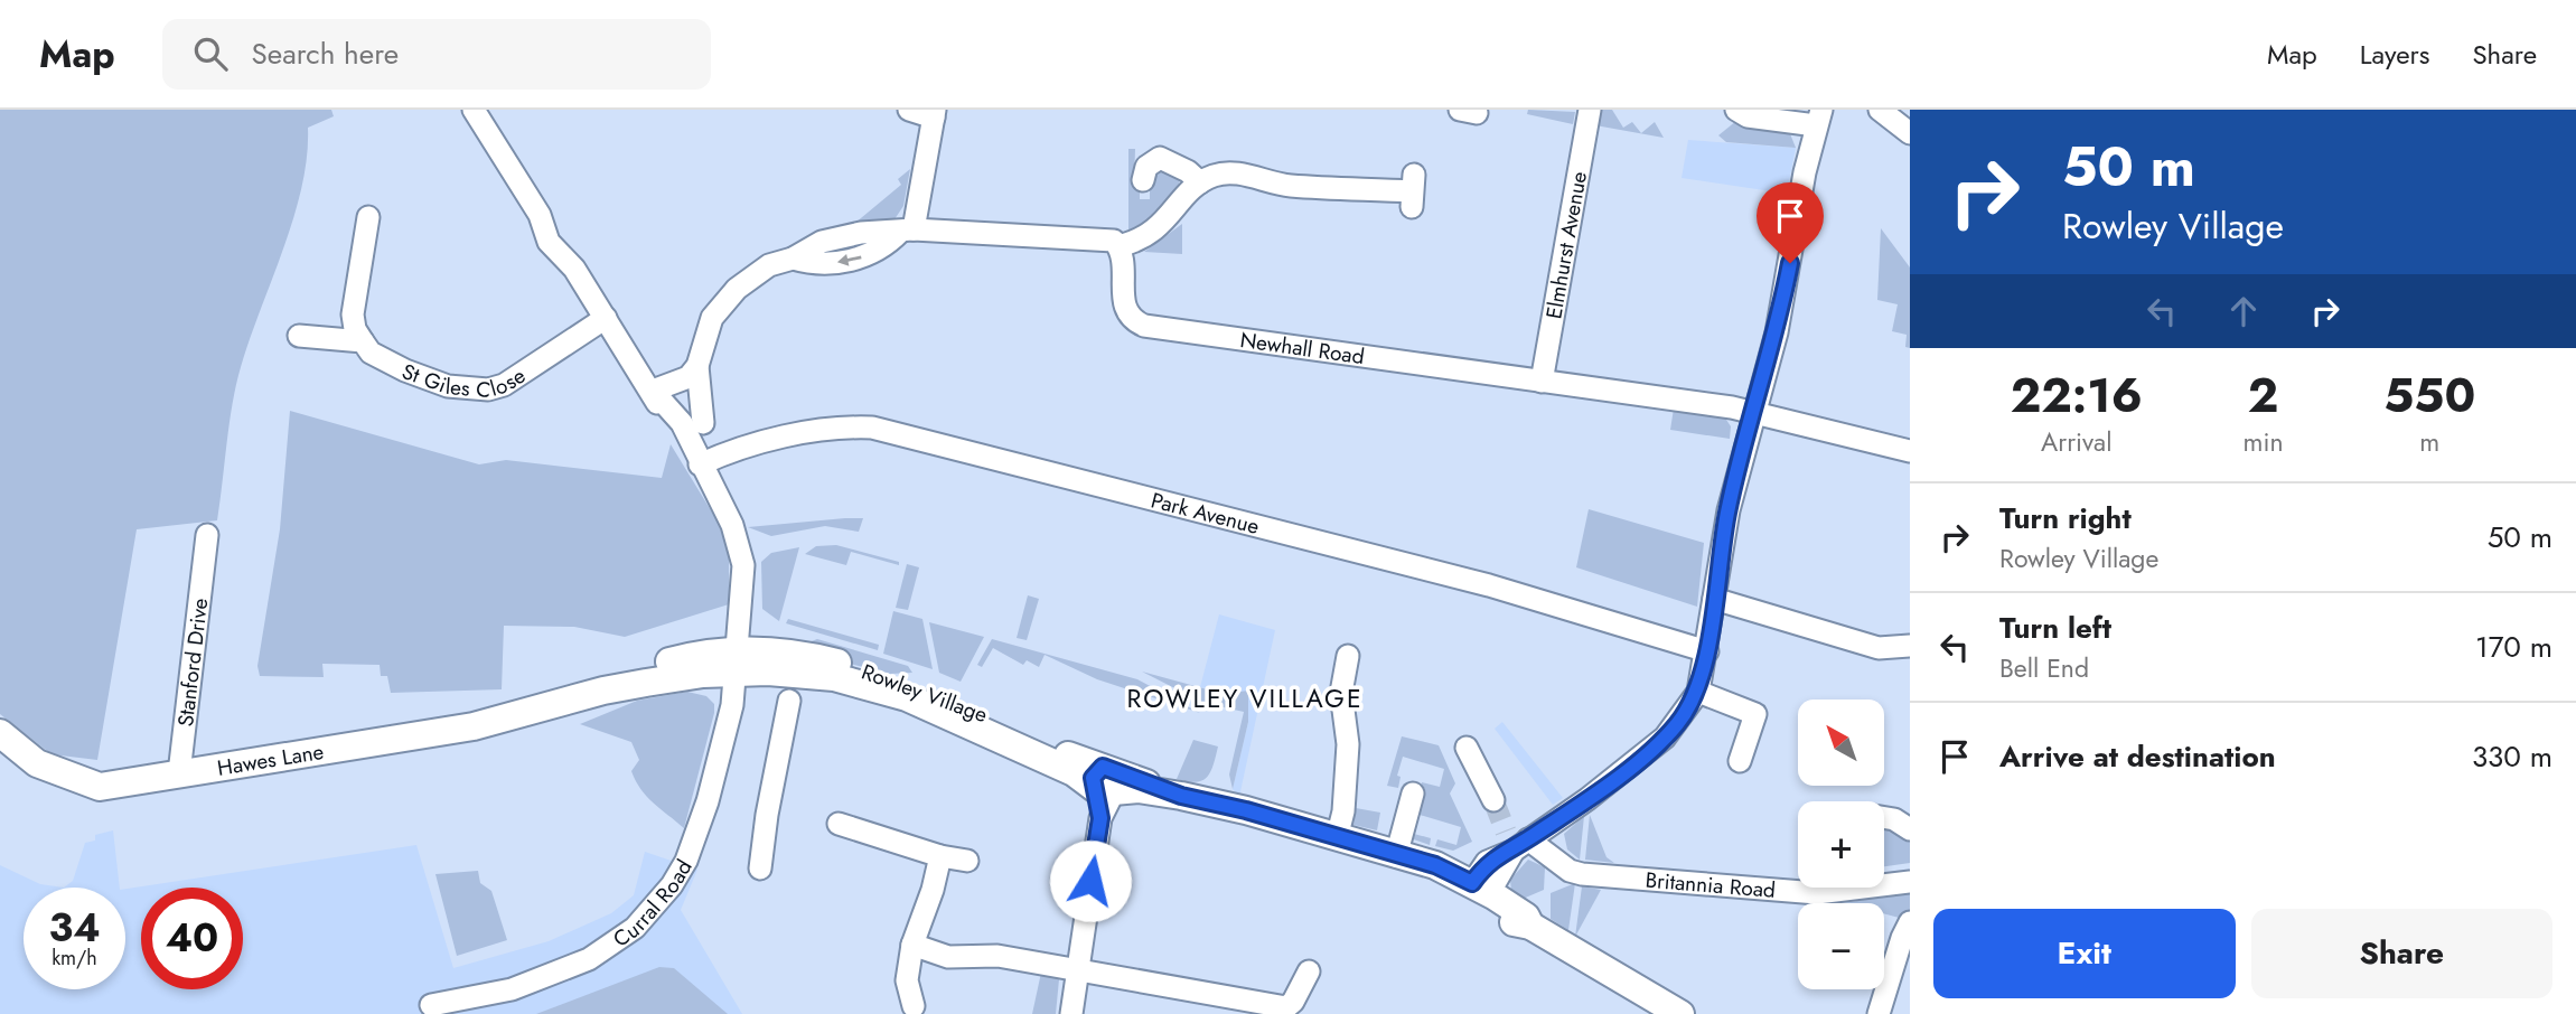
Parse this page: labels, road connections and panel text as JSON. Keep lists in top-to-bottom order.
{
  "streets": {
    "main road": ["Rowley Village", "Hawes Lane"],
    "street": [
      "Elmhurst Avenue",
      "Newhall Road",
      "St Giles Close",
      "Park Avenue",
      "Stanford Drive",
      "Britannia Road",
      "Curral Road"
    ]
  },
  "crossings": [
    ["Elmhurst Avenue", "Newhall Road"],
    ["St Giles Close", "Curral Road"],
    ["Park Avenue", "Curral Road"],
    ["Stanford Drive", "Hawes Lane"],
    ["Rowley Village", "Hawes Lane"],
    ["Rowley Village", "Curral Road"],
    ["Hawes Lane", "Curral Road"]
  ],
  "districts": ["ROWLEY VILLAGE"],
  "north": "top left",
  "page": {
    "header": "Map",
    "search": "Search here",
    "nav": ["Map", "Layers", "Share"],
    "turn": ["50 m", "Rowley Village"],
    "eta": [
      "22:16",
      "Arrival",
      "2",
      "min",
      "550",
      "m"
    ],
    "list": [
      {
        "name": "Turn right",
        "note": "Rowley Village",
        "value": "50 m"
      },
      {
        "name": "Turn left",
        "note": "Bell End",
        "value": "170 m"
      },
      {
        "name": "Arrive at destination",
        "value": "330 m"
      }
    ],
    "map_buttons": ["+", "−"],
    "speed": "34 km/h",
    "limit": "40",
    "buttons": ["Exit", "Share"]
  }
}
